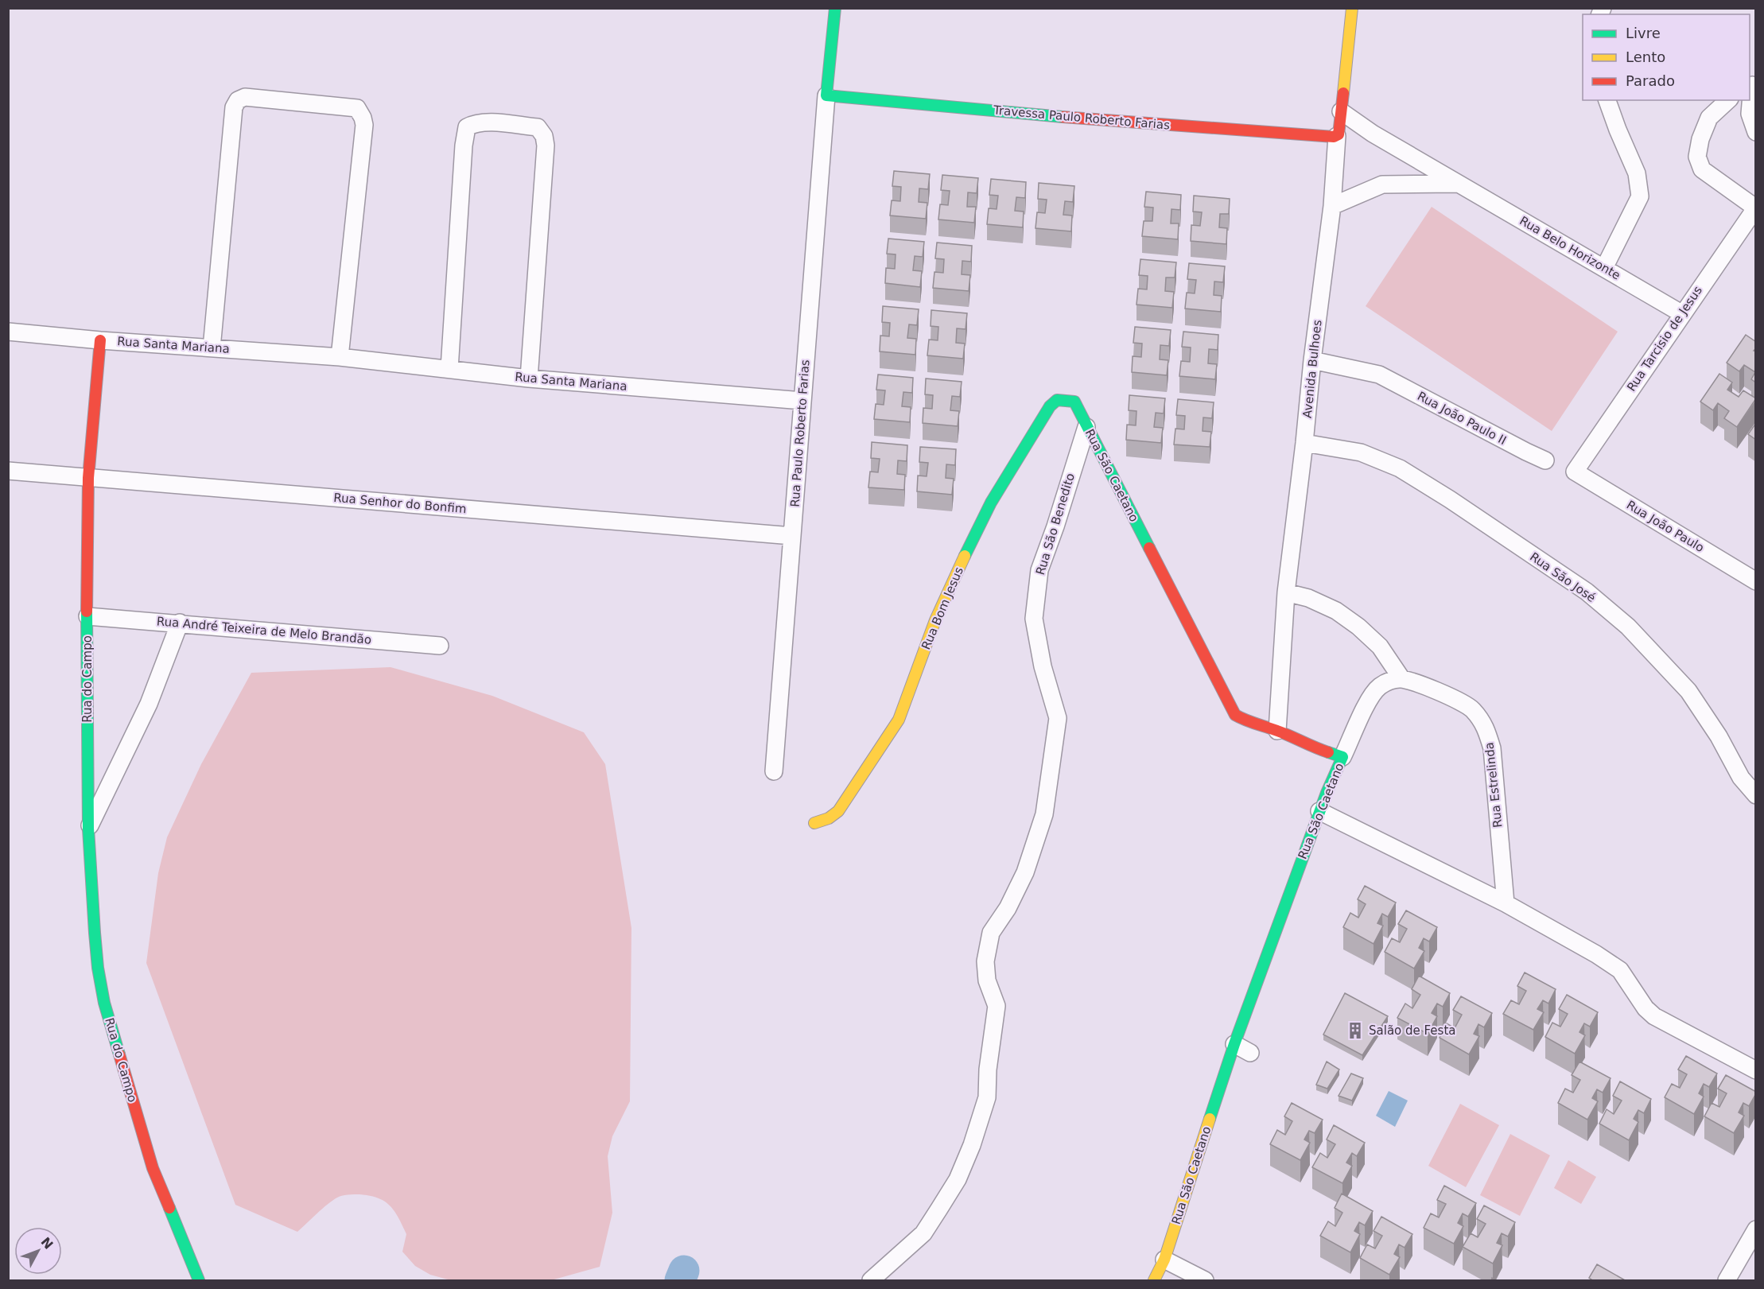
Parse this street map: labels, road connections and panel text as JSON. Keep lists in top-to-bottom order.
{
  "streets": {
    "street": [
      "Travessa Paulo Roberto Farias",
      "Rua Belo Horizonte",
      "Rua Tarcisio de Jesus",
      "Rua Santa Mariana",
      "Avenida Bulhoes",
      "Rua João Paulo II",
      "Rua Paulo Roberto Farias",
      "Rua São Caetano",
      "Rua Senhor do Bonfim",
      "Rua São Benedito",
      "Rua João Paulo",
      "Rua São José",
      "Rua Bom Jesus",
      "Rua André Teixeira de Melo Brandão",
      "Rua do Campo",
      "Rua Estrelinda"
    ]
  },
  "crossings": [
    ["Travessa Paulo Roberto Farias", "Avenida Bulhoes"],
    ["Travessa Paulo Roberto Farias", "Rua Paulo Roberto Farias"],
    ["Rua Belo Horizonte", "Rua Tarcisio de Jesus"],
    ["Rua Belo Horizonte", "Avenida Bulhoes"],
    ["Rua Tarcisio de Jesus", "Rua João Paulo"],
    ["Rua Santa Mariana", "Rua Paulo Roberto Farias"],
    ["Rua Santa Mariana", "Rua do Campo"],
    ["Avenida Bulhoes", "Rua João Paulo II"],
    ["Avenida Bulhoes", "Rua São Caetano"],
    ["Avenida Bulhoes", "Rua São José"],
    ["Rua Paulo Roberto Farias", "Rua Senhor do Bonfim"],
    ["Rua São Caetano", "Rua São Benedito"],
    ["Rua São Caetano", "Rua Bom Jesus"],
    ["Rua Senhor do Bonfim", "Rua do Campo"],
    ["Rua André Teixeira de Melo Brandão", "Rua do Campo"]
  ],
  "places": {
    "building": ["Salão de Festa"]
  },
  "legend": ["Livre", "Lento", "Parado"],
  "north": "top right"
}
